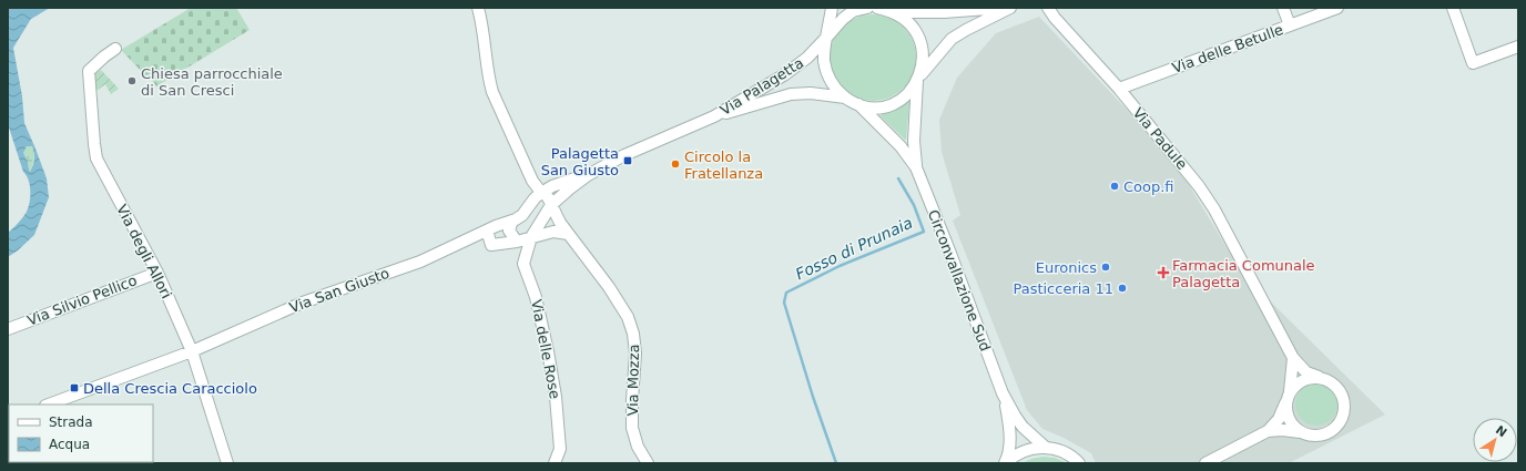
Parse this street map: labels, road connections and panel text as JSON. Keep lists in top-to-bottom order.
{
  "streets": {
    "street": [
      "Via delle Betulle",
      "Via Palagetta",
      "Via Padule",
      "Via degli Allori",
      "Circonvallazione Sud",
      "Via San Giusto",
      "Via Silvio Pellico",
      "Via delle Rose",
      "Via Mozza"
    ]
  },
  "crossings": [
    ["Via delle Betulle", "Via Padule"],
    ["Via Palagetta", "Circonvallazione Sud"],
    ["Via Palagetta", "Via San Giusto"],
    ["Via Palagetta", "Via Mozza"],
    ["Via degli Allori", "Via San Giusto"],
    ["Via degli Allori", "Via Silvio Pellico"]
  ],
  "water": ["Fosso di Prunaia"],
  "places": {
    "other": [
      "Chiesa parrocchiale di San Cresci",
      "Circolo la Fratellanza",
      "Coop.fi",
      "Euronics",
      "Pasticceria 11"
    ],
    "transit": ["Palagetta San Giusto", "Della Crescia Caracciolo"],
    "health": ["Farmacia Comunale Palagetta"]
  },
  "legend": ["Strada", "Acqua"],
  "north": "top right"
}
